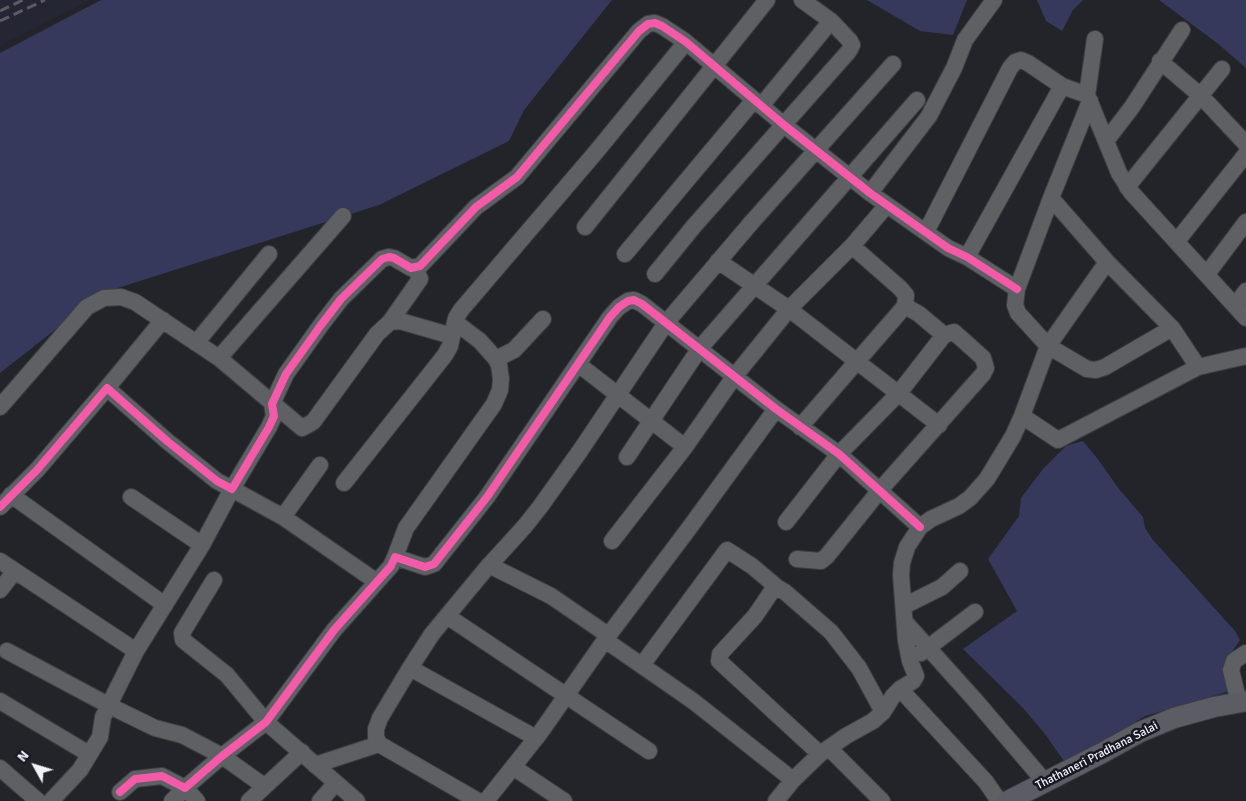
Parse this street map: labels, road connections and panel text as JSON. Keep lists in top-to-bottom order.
{
  "streets": {
    "main road": ["Thathaneri Pradhana Salai"]
  },
  "north": "top left"
}
